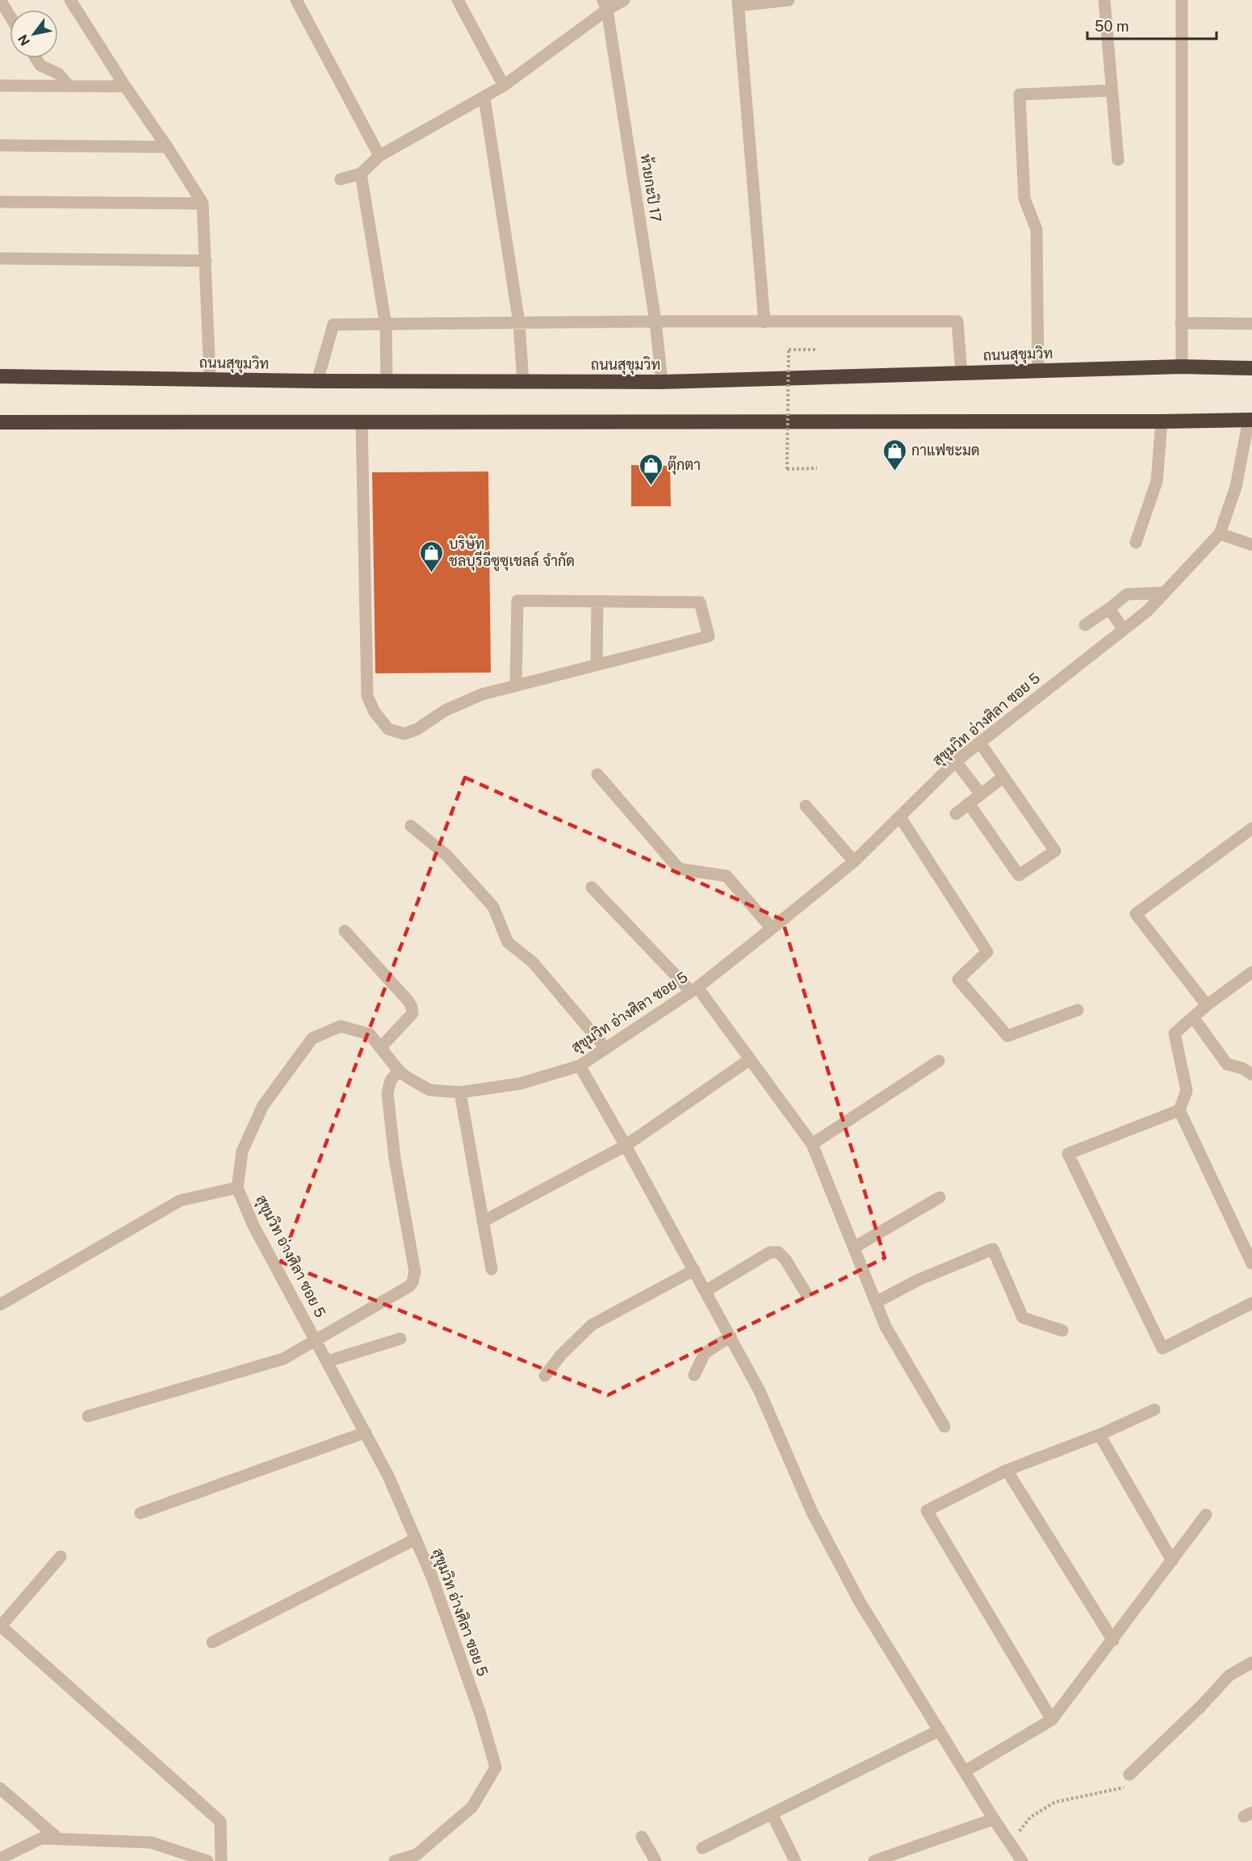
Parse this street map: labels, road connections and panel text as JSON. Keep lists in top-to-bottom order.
{
  "streets": {
    "highway": ["ถนนสุขุมวิท"],
    "street": ["ห้วยกะปิ 17", "สุขุมวิท อ่างศิลา ซอย 5"]
  },
  "crossings": [
    ["ห้วยกะปิ 17", "ถนนสุขุมวิท"]
  ],
  "places": {
    "shop": ["กาแฟชะมด", "ตุ๊กตา", "บริษัท ชลบุรีอีซูซุเชลล์ จำกัด"]
  },
  "scale_bar": "50 m",
  "north": "bottom left"
}
